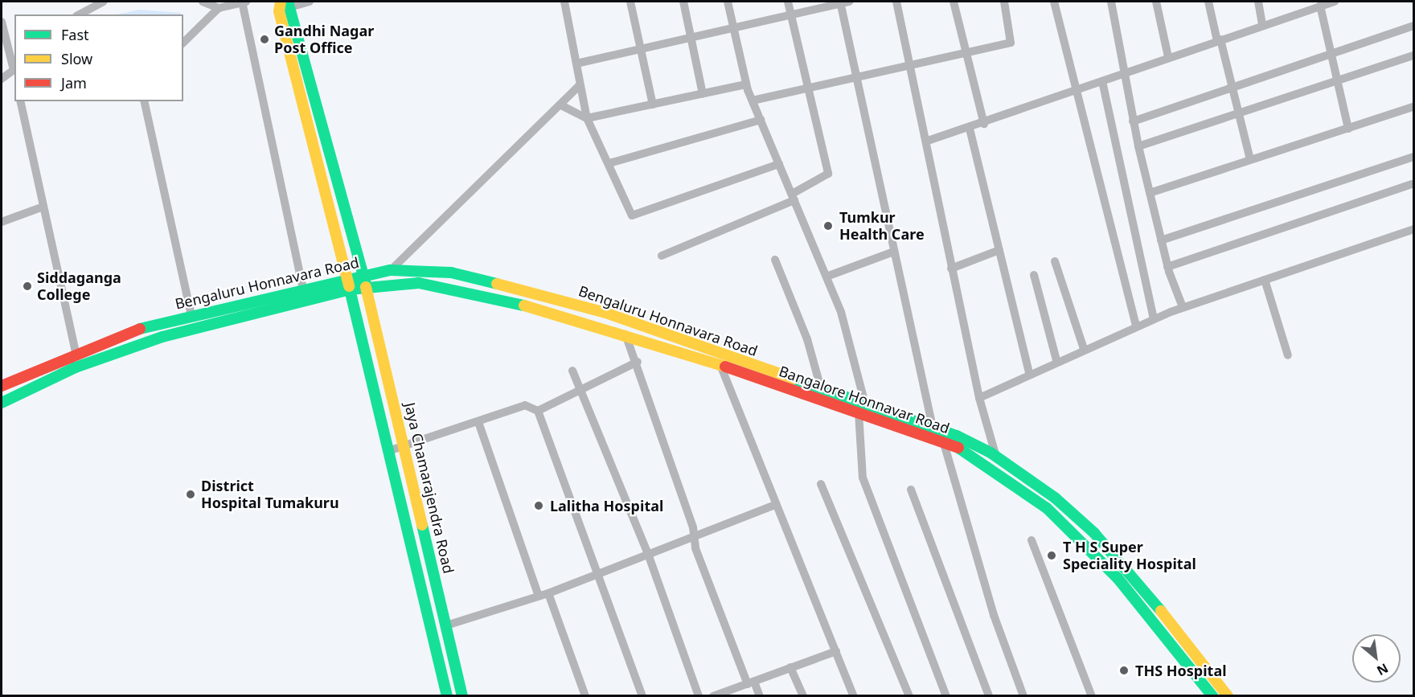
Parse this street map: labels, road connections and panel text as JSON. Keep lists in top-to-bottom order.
{
  "streets": {
    "main road": ["Bengaluru Honnavara Road", "Bangalore Honnavar Road", "Jaya Chamarajendra Road"]
  },
  "crossings": [
    ["Bengaluru Honnavara Road", "Bangalore Honnavar Road"],
    ["Bengaluru Honnavara Road", "Jaya Chamarajendra Road"],
    ["Bangalore Honnavar Road", "Jaya Chamarajendra Road"]
  ],
  "places": [
    "Gandhi Nagar Post Office",
    "Tumkur Health Care",
    "Siddaganga College",
    "District Hospital Tumakuru",
    "Lalitha Hospital",
    "T H S Super Speciality Hospital",
    "THS Hospital"
  ],
  "legend": ["Fast", "Slow", "Jam"],
  "north": "bottom right"
}
